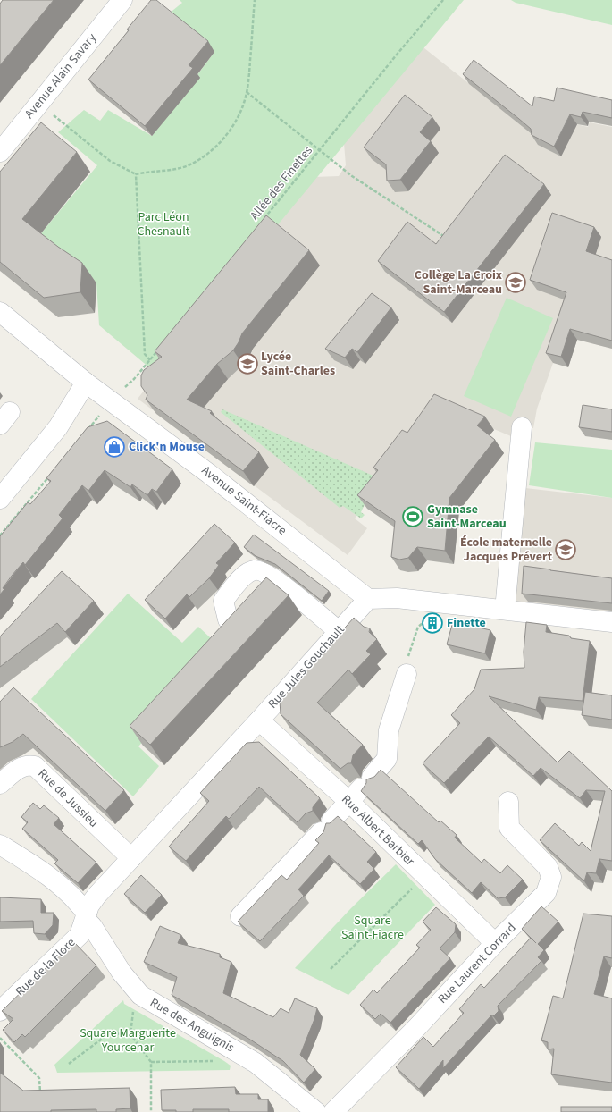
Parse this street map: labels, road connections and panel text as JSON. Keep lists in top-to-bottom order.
{
  "streets": {
    "street": [
      "Avenue Alain Savary",
      "Avenue Saint-Fiacre",
      "Rue Jules Gouchault",
      "Rue de Jussieu",
      "Rue Albert Barbier",
      "Rue Laurent Corrard",
      "Rue de la Flore",
      "Rue des Anguignis"
    ],
    "path": ["Allée des Finettes"]
  },
  "crossings": [
    ["Avenue Saint-Fiacre", "Rue Jules Gouchault"],
    ["Rue Jules Gouchault", "Rue de Jussieu"],
    ["Rue Jules Gouchault", "Rue Albert Barbier"],
    ["Rue Jules Gouchault", "Rue de la Flore"],
    ["Rue Jules Gouchault", "Rue des Anguignis"],
    ["Rue Albert Barbier", "Rue Laurent Corrard"],
    ["Rue de la Flore", "Rue des Anguignis"]
  ],
  "parks": ["Parc Léon Chesnault", "Square Saint-Fiacre", "Square Marguerite Yourcenar"],
  "places": {
    "school or university": ["Collège La Croix Saint-Marceau", "Lycée Saint-Charles", "École maternelle Jacques Prévert"],
    "shop": ["Click'n Mouse"],
    "sports": ["Gymnase Saint-Marceau"],
    "building": ["Finette"]
  }
}
